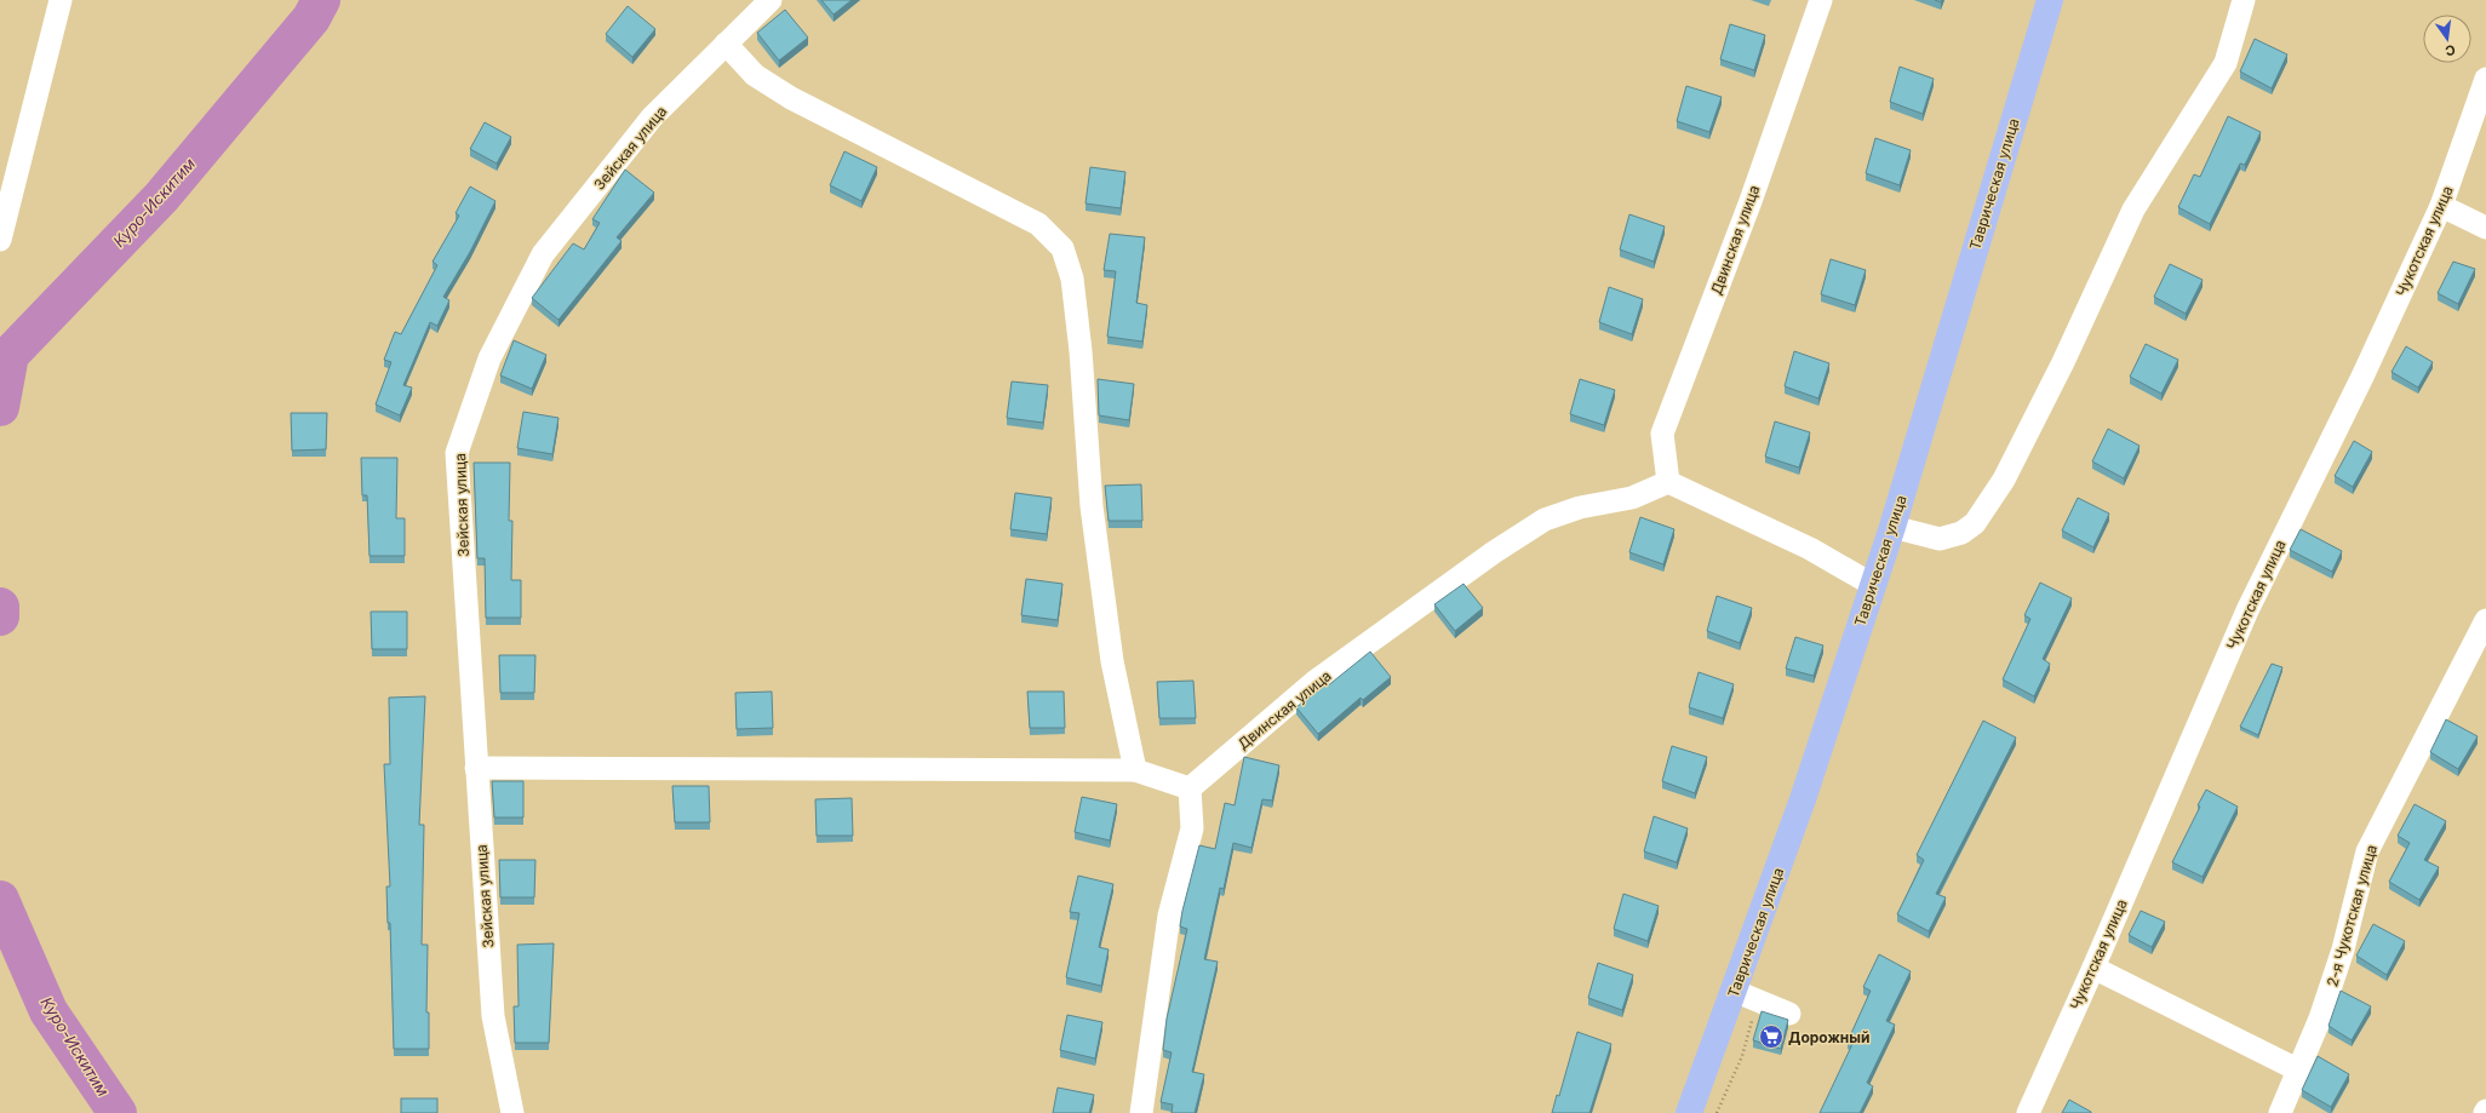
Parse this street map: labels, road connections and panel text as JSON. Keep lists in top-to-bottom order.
{
  "streets": {
    "main road": ["Таврическая улица"],
    "street": [
      "Зейская улица",
      "Двинская улица",
      "Чукотская улица",
      "2-я Чукотская улица"
    ]
  },
  "water": ["Куро-Искитим"],
  "places": {
    "supermarket": ["Дорожный"]
  },
  "north": "bottom"
}
